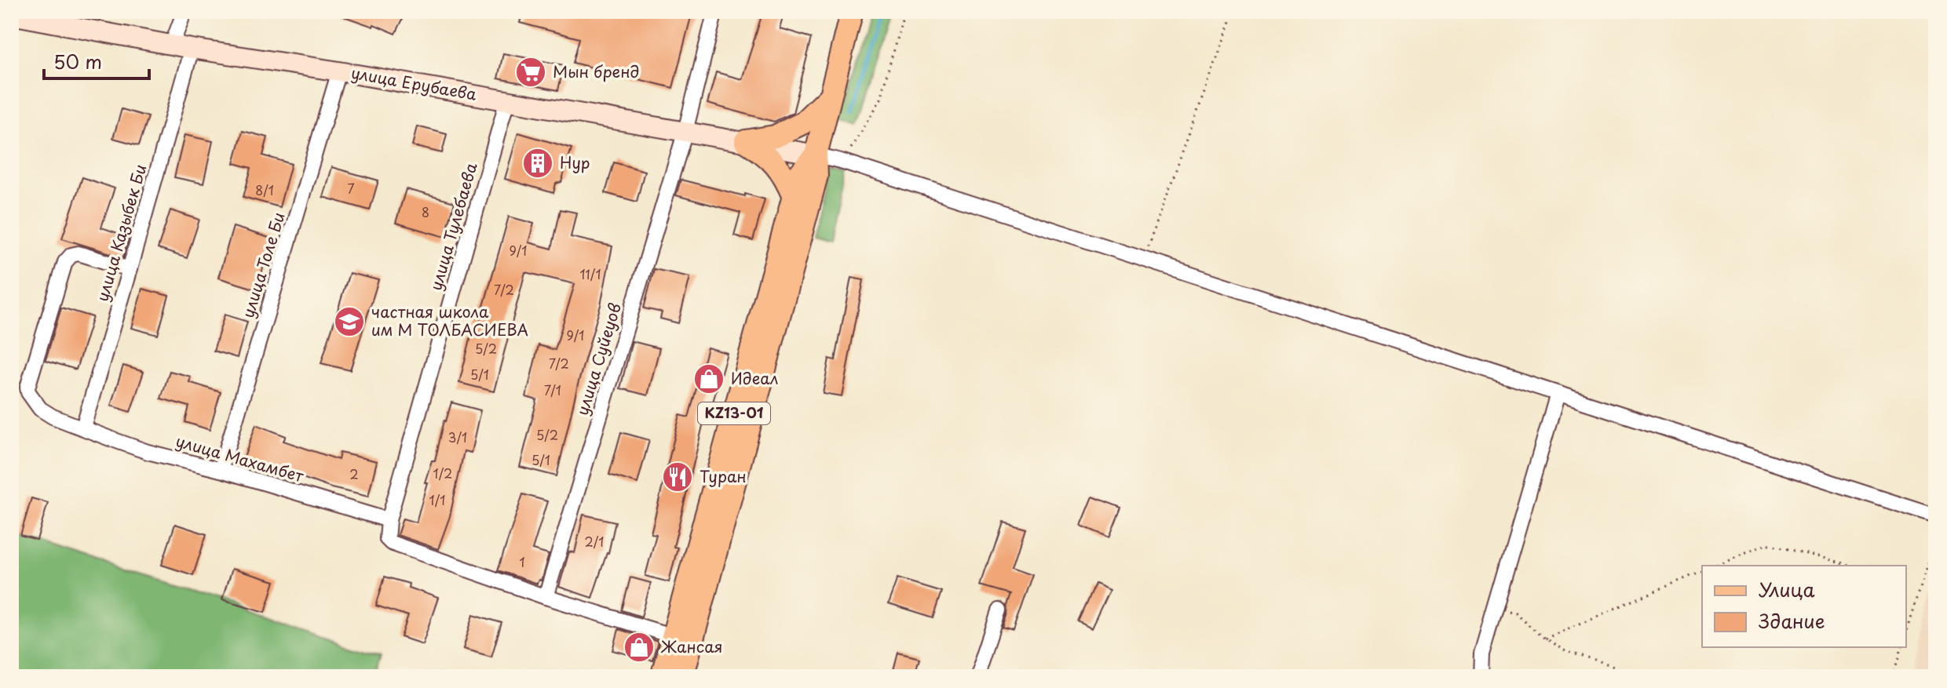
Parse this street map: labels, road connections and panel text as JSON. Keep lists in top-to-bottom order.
{
  "streets": {
    "main road": ["KZ13-01"],
    "street": [
      "улица Ерубаева",
      "улица Тулебаева",
      "улица Казыбек Би",
      "улица Толе Би",
      "улица Суйеуов",
      "улица Махамбет"
    ]
  },
  "crossings": [
    ["улица Ерубаева", "улица Тулебаева"],
    ["улица Ерубаева", "улица Казыбек Би"],
    ["улица Ерубаева", "улица Толе Би"],
    ["улица Ерубаева", "улица Суйеуов"],
    ["улица Ерубаева", "KZ13-01"],
    ["улица Тулебаева", "улица Суйеуов"],
    ["улица Тулебаева", "улица Махамбет"],
    ["улица Казыбек Би", "улица Махамбет"],
    ["улица Толе Би", "улица Махамбет"]
  ],
  "places": {
    "supermarket": ["Мын бренд"],
    "building": ["Нур"],
    "school or university": ["частная школа им М ТОЛБАСИЕВА"],
    "shop": ["Идеал", "Жансая"],
    "restaurant": ["Туран"]
  },
  "house_numbers": [
    "7",
    "8/1",
    "8",
    "9/1",
    "11/1",
    "7/2",
    "9/1",
    "5/2",
    "7/2",
    "5/1",
    "7/1",
    "5/2",
    "3/1",
    "5/1",
    "1/2",
    "2",
    "1/1",
    "2/1",
    "1"
  ],
  "legend": ["Улица", "Здание"],
  "scale_bar": "50 m"
}
